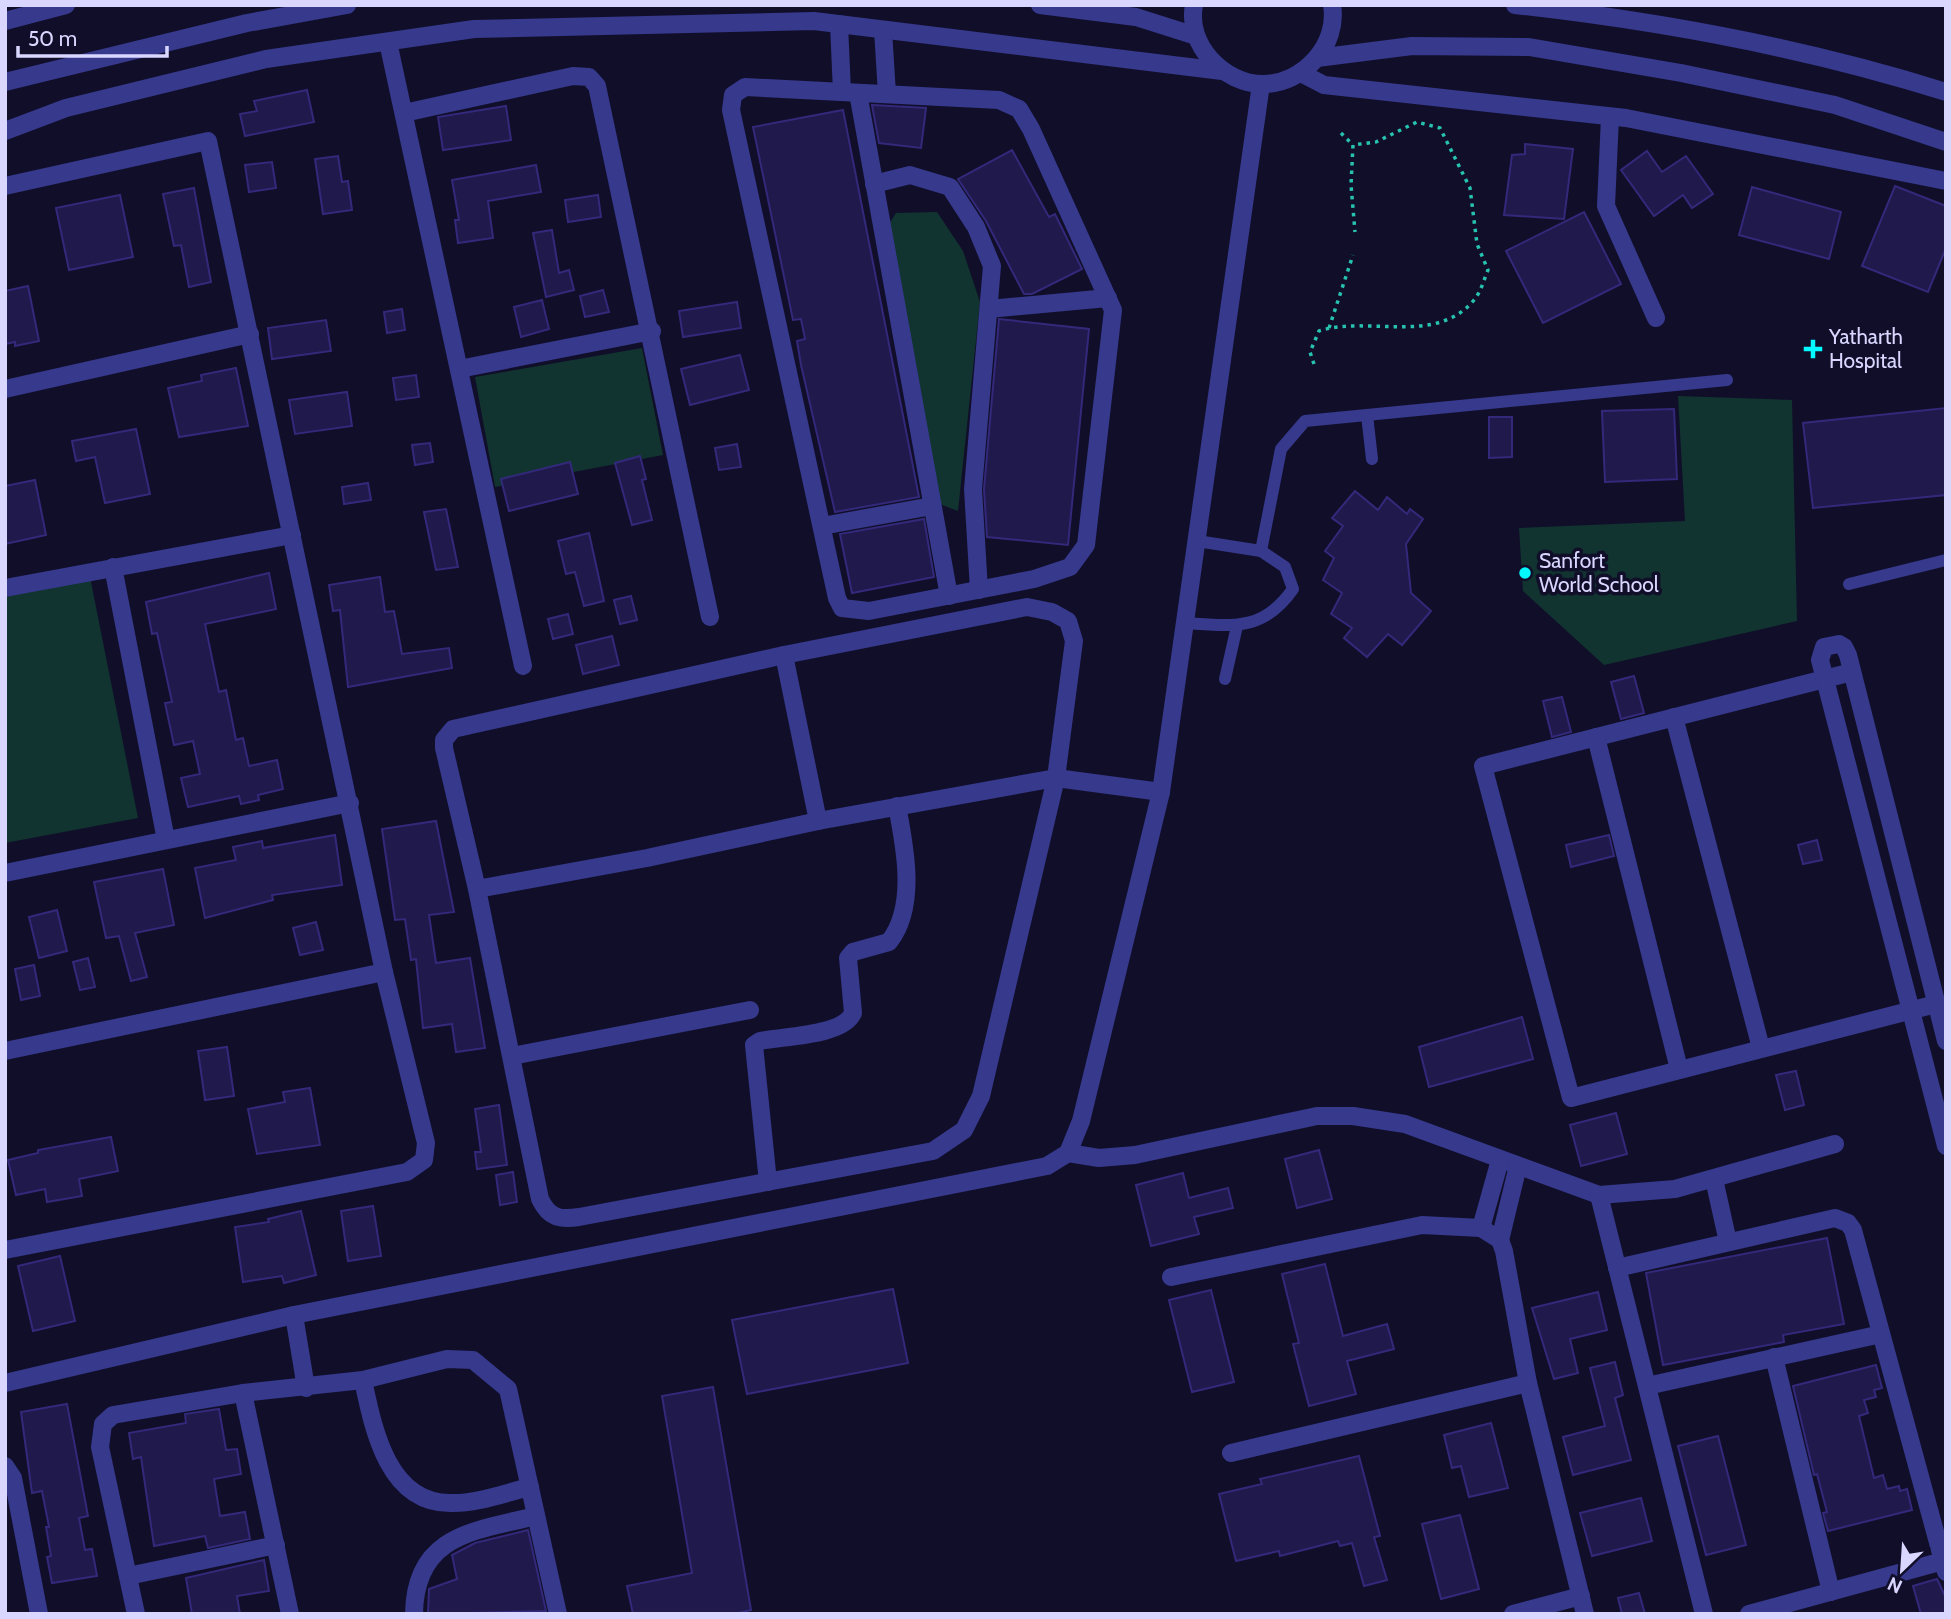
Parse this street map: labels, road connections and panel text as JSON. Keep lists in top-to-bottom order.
{
  "places": {
    "health": ["Yatharth Hospital"],
    "other": ["Sanfort World School"]
  },
  "scale_bar": "50 m",
  "north": "bottom left"
}
